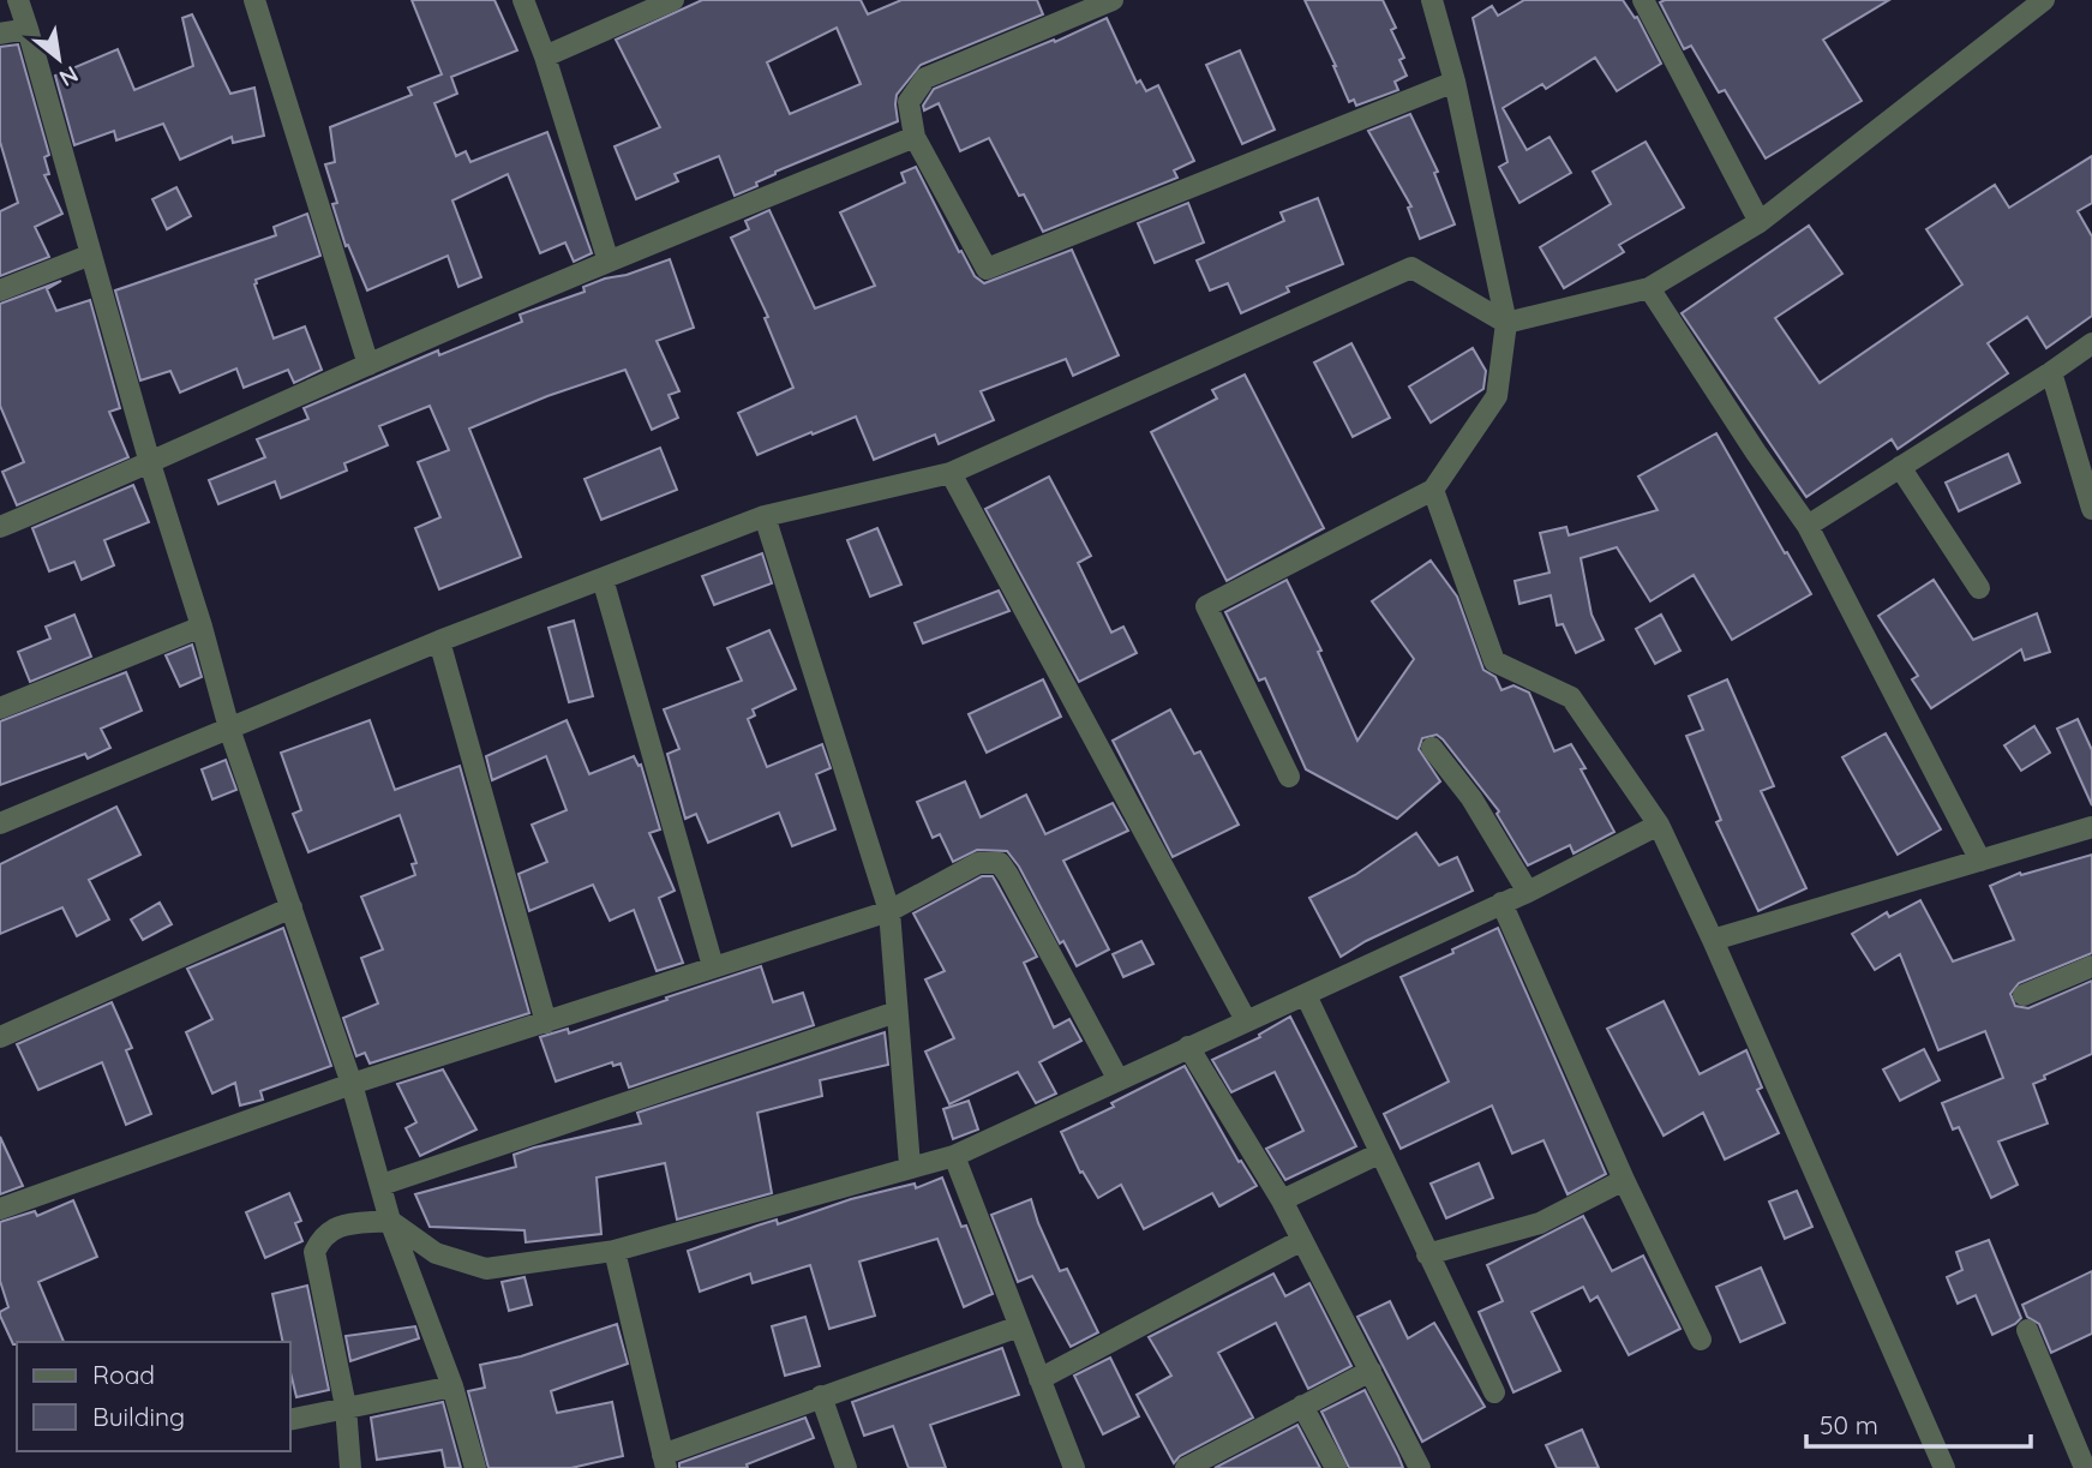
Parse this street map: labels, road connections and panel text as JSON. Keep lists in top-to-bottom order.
{
  "legend": ["Road", "Building"],
  "scale_bar": "50 m",
  "north": "bottom right"
}
